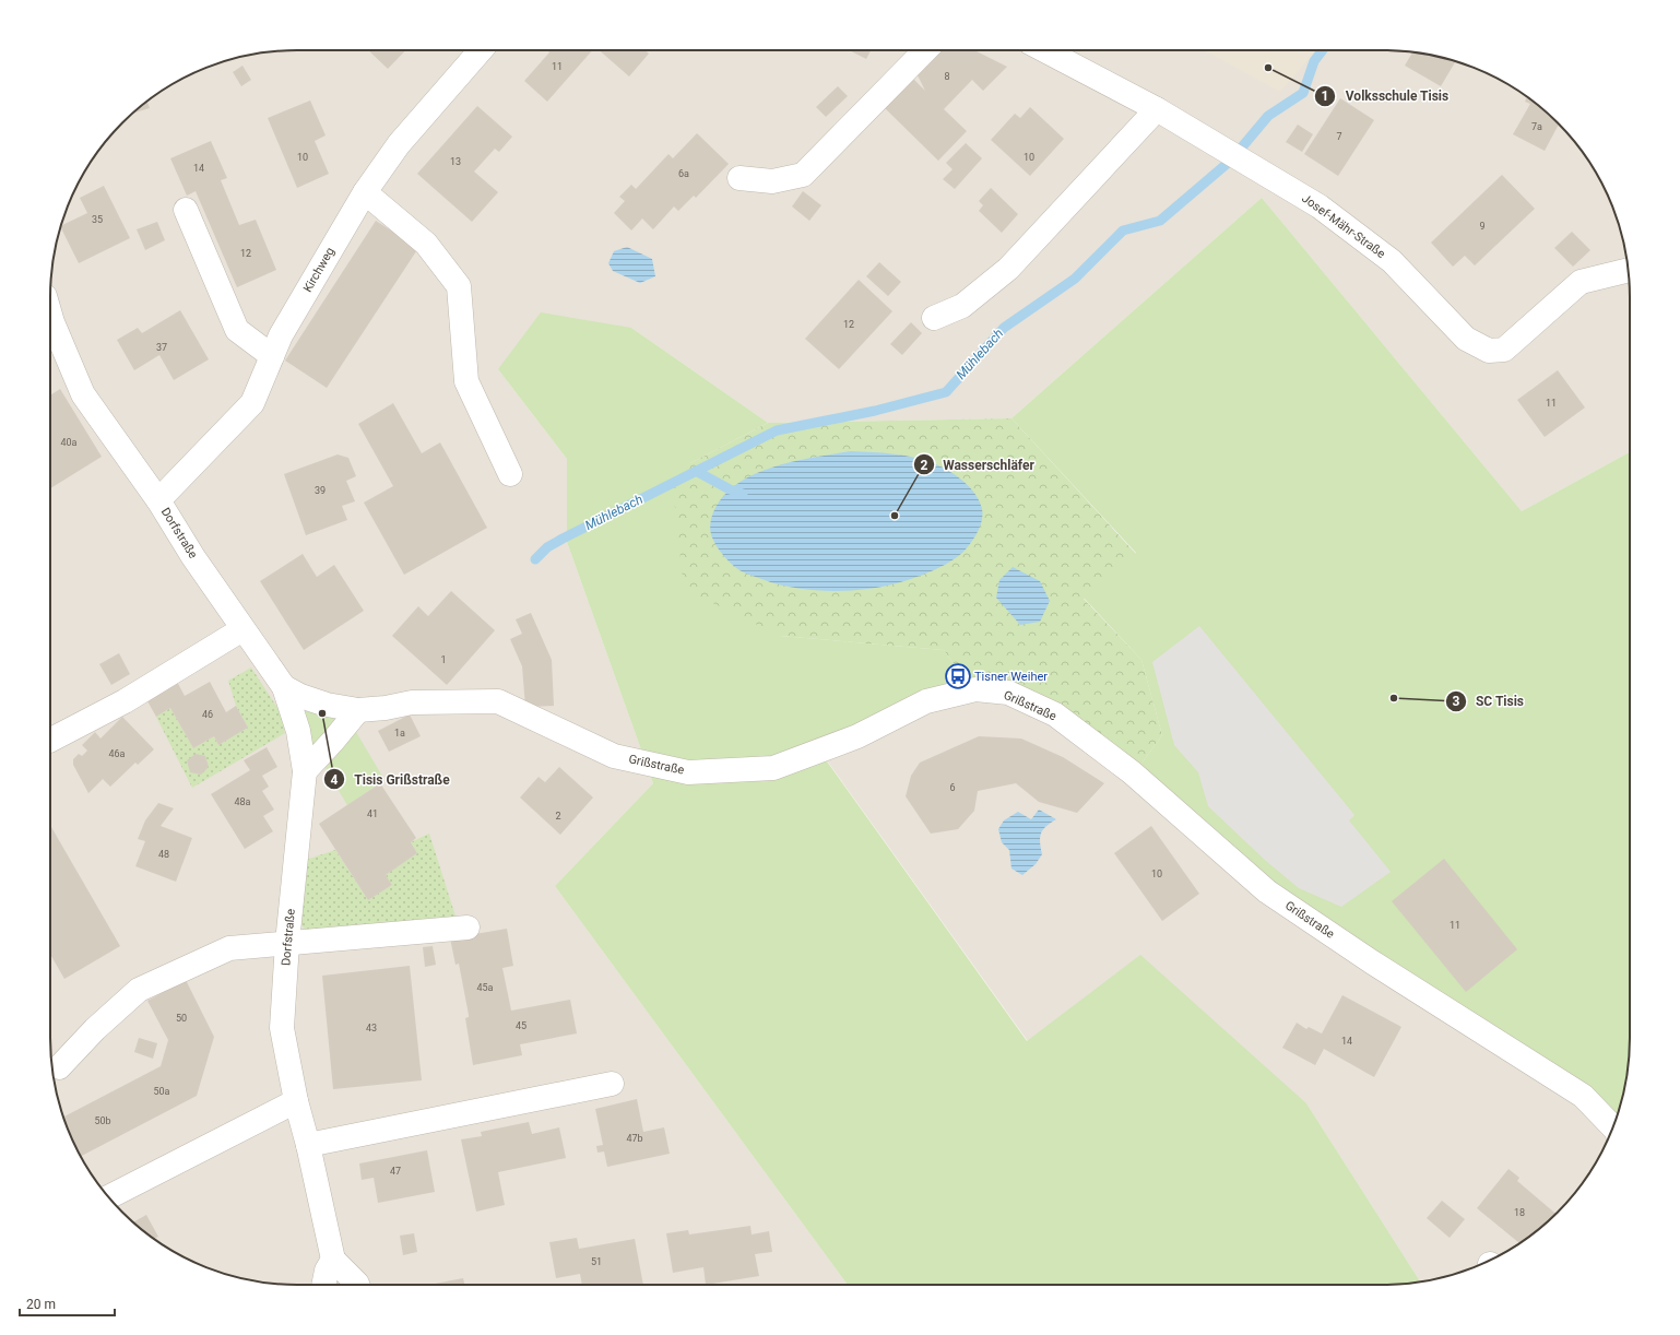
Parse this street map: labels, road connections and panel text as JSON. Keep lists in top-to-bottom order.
{
  "streets": {
    "street": [
      "Josef-Mähr-Straße",
      "Kirchweg",
      "Dorfstraße",
      "Grißstraße"
    ]
  },
  "crossings": [
    ["Kirchweg", "Dorfstraße"],
    ["Dorfstraße", "Grißstraße"]
  ],
  "water": ["Mühlebach"],
  "places": {
    "other": [
      "Volksschule Tisis",
      "Wasserschläfer",
      "SC Tisis",
      "Tisis Grißstraße"
    ],
    "bus stop": ["Tisner Weiher"]
  },
  "house_numbers": [
    "11",
    "8",
    "7a",
    "7",
    "10",
    "10",
    "13",
    "14",
    "6a",
    "35",
    "9",
    "12",
    "12",
    "37",
    "11",
    "40a",
    "39",
    "1",
    "46",
    "1a",
    "46a",
    "6",
    "48a",
    "41",
    "2",
    "48",
    "10",
    "11",
    "45a",
    "50",
    "45",
    "43",
    "14",
    "50a",
    "50b",
    "47b",
    "47",
    "18",
    "51"
  ],
  "scale_bar": "20 m"
}
